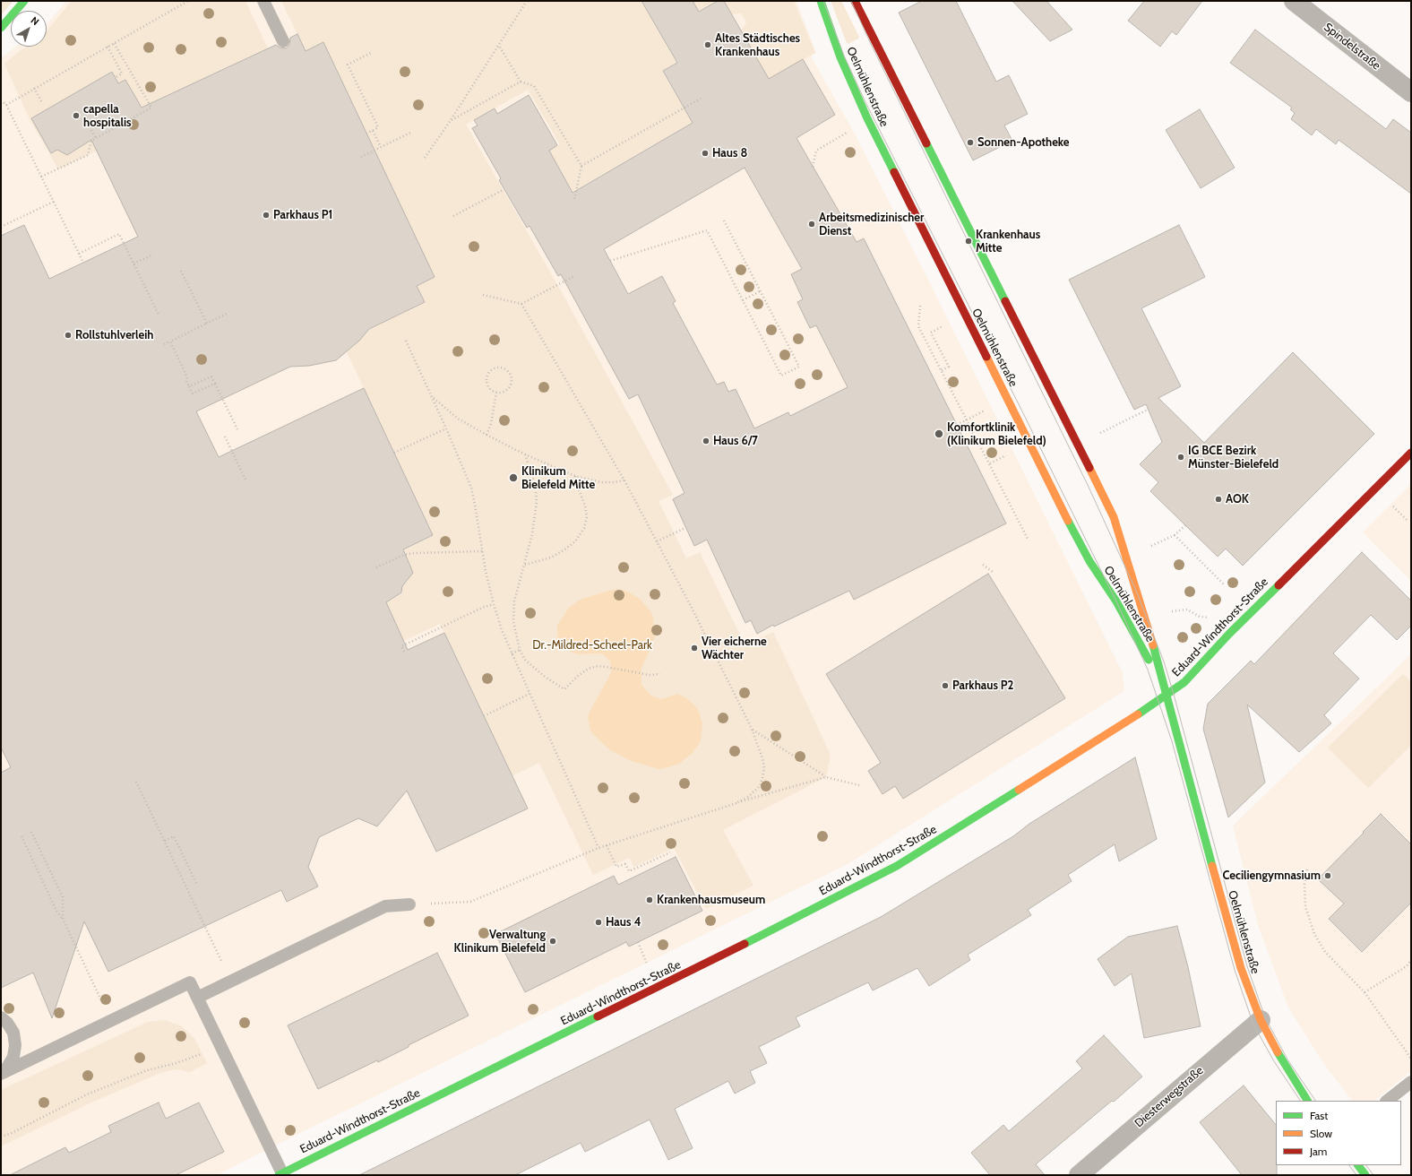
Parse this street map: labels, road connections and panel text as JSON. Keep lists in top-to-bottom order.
{
  "streets": {
    "street": [
      "Spindelstraße",
      "Oelmühlenstraße",
      "Eduard-Windthorst-Straße",
      "Diesterwegstraße"
    ]
  },
  "crossings": [
    ["Oelmühlenstraße", "Eduard-Windthorst-Straße"],
    ["Oelmühlenstraße", "Diesterwegstraße"]
  ],
  "parks": ["Dr.-Mildred-Scheel-Park"],
  "places": [
    "Altes Städtisches Krankenhaus",
    "capella hospitalis",
    "Sonnen-Apotheke",
    "Haus 8",
    "Parkhaus P1",
    "Arbeitsmedizinischer Dienst",
    "Krankenhaus Mitte",
    "Rollstuhlverleih",
    "Komfortklinik (Klinikum Bielefeld)",
    "Haus 6/7",
    "IG BCE Bezirk Münster-Bielefeld",
    "Klinikum Bielefeld Mitte",
    "AOK",
    "Vier eicherne Wächter",
    "Parkhaus P2",
    "Ceciliengymnasium",
    "Krankenhausmuseum",
    "Haus 4",
    "Verwaltung Klinikum Bielefeld"
  ],
  "legend": ["Fast", "Slow", "Jam"],
  "north": "top right"
}
